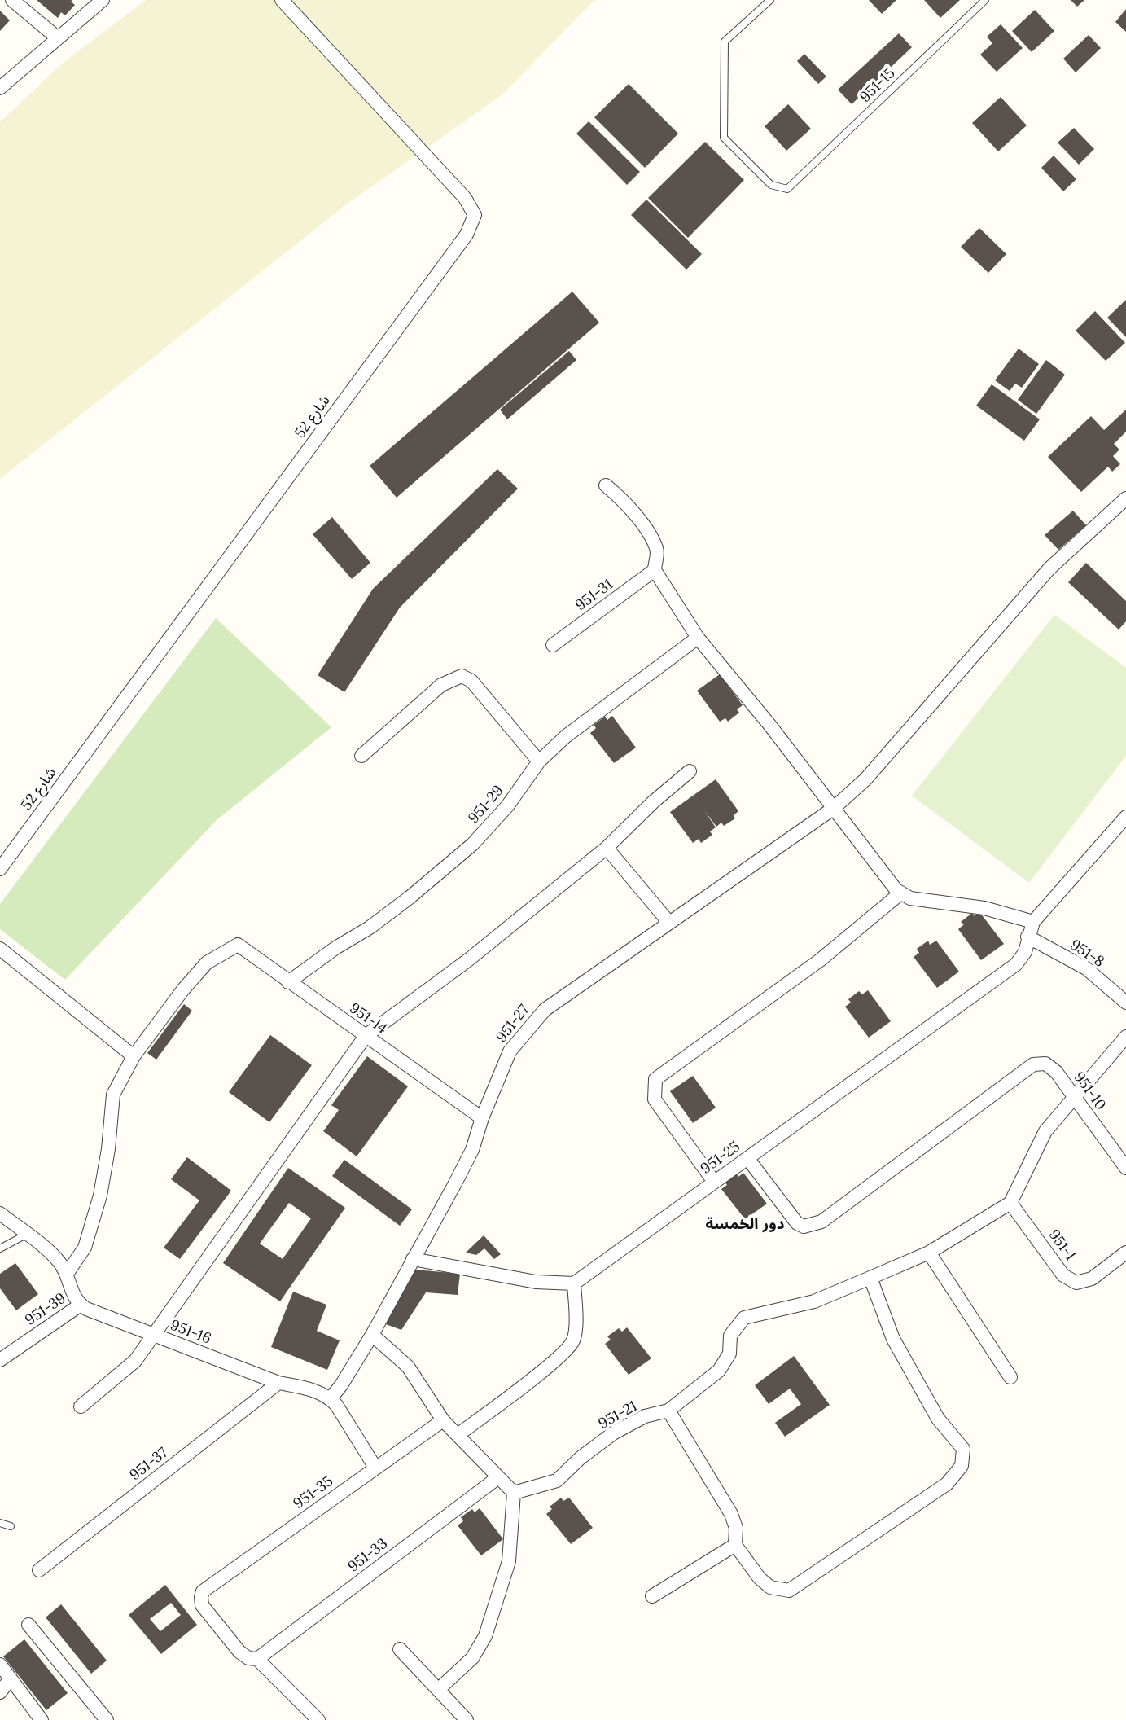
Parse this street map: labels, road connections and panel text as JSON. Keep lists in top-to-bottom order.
{
  "streets": {
    "street": [
      "شارع 52",
      "951-31",
      "951-29",
      "951-8",
      "951-14",
      "951-27",
      "951-10",
      "951-25",
      "951-1",
      "951-39",
      "951-16",
      "951-21",
      "951-37",
      "951-35",
      "951-33"
    ],
    "lane": ["951-15"]
  },
  "crossings": [
    ["951-29", "951-14"],
    ["951-8", "951-25"],
    ["951-14", "951-27"],
    ["951-27", "951-16"],
    ["951-10", "951-25"],
    ["951-39", "951-16"],
    ["951-16", "951-37"],
    ["951-35", "951-33"]
  ],
  "districts": ["دور الخمسة"]
}
